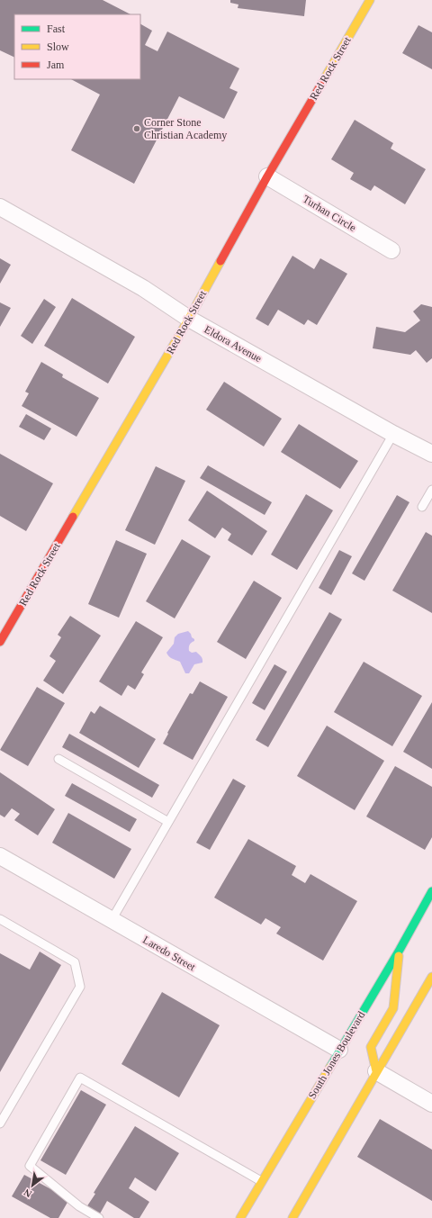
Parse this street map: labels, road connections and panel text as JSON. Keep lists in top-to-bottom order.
{
  "streets": {
    "main road": ["Red Rock Street", "South Jones Boulevard"],
    "street": ["Turhan Circle", "Eldora Avenue", "Laredo Street"]
  },
  "crossings": [
    ["Red Rock Street", "Turhan Circle"],
    ["Red Rock Street", "Eldora Avenue"],
    ["Laredo Street", "South Jones Boulevard"]
  ],
  "places": ["Corner Stone Christian Academy"],
  "legend": ["Fast", "Slow", "Jam"],
  "north": "bottom left"
}
